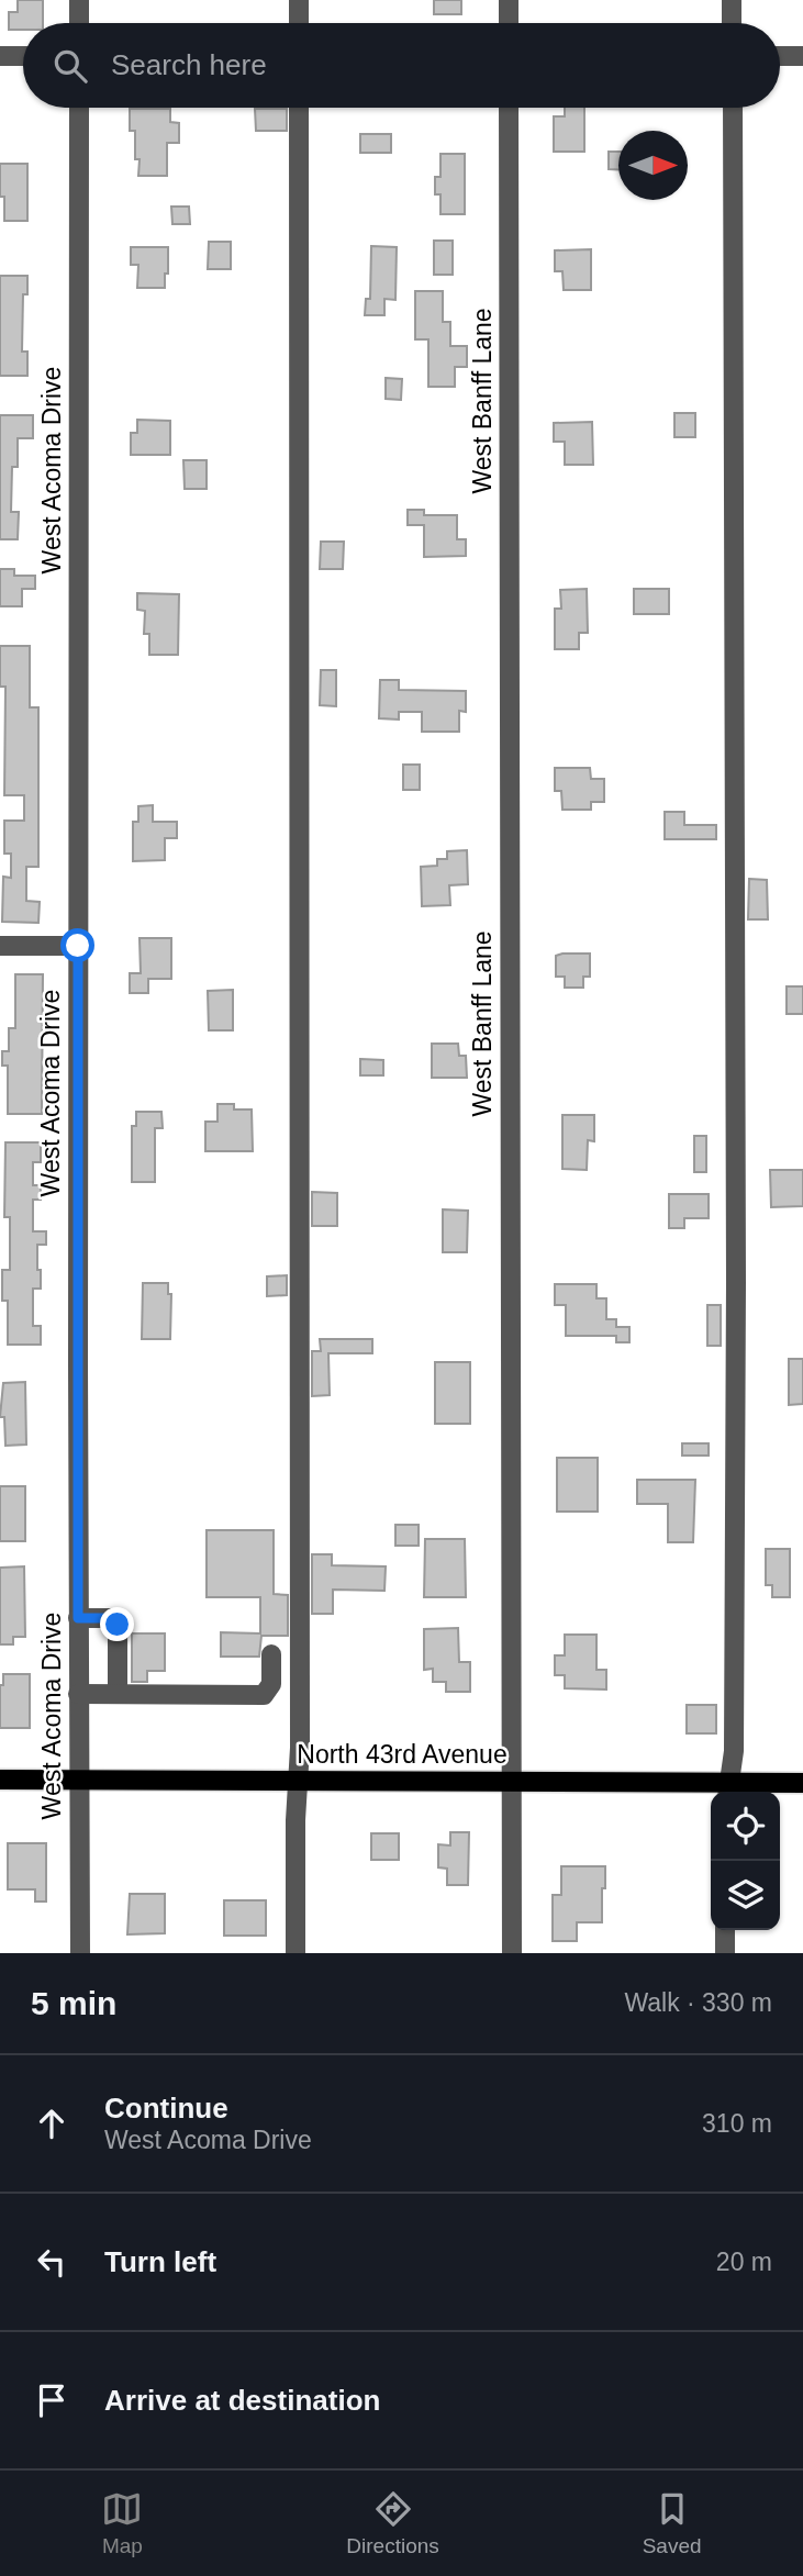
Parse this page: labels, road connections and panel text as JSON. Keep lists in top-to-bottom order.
{
  "streets": {
    "main road": ["North 43rd Avenue"],
    "street": ["West Banff Lane", "West Acoma Drive"]
  },
  "crossings": [
    ["West Banff Lane", "North 43rd Avenue"],
    ["West Acoma Drive", "North 43rd Avenue"]
  ],
  "north": "right",
  "page": {
    "search": "Search here",
    "heading": ["5 min", "Walk · 330 m"],
    "list": [
      ["Continue", "West Acoma Drive", "310 m"],
      ["Turn left", "20 m"],
      "Arrive at destination"
    ],
    "nav": ["Map", "Directions", "Saved"]
  }
}
